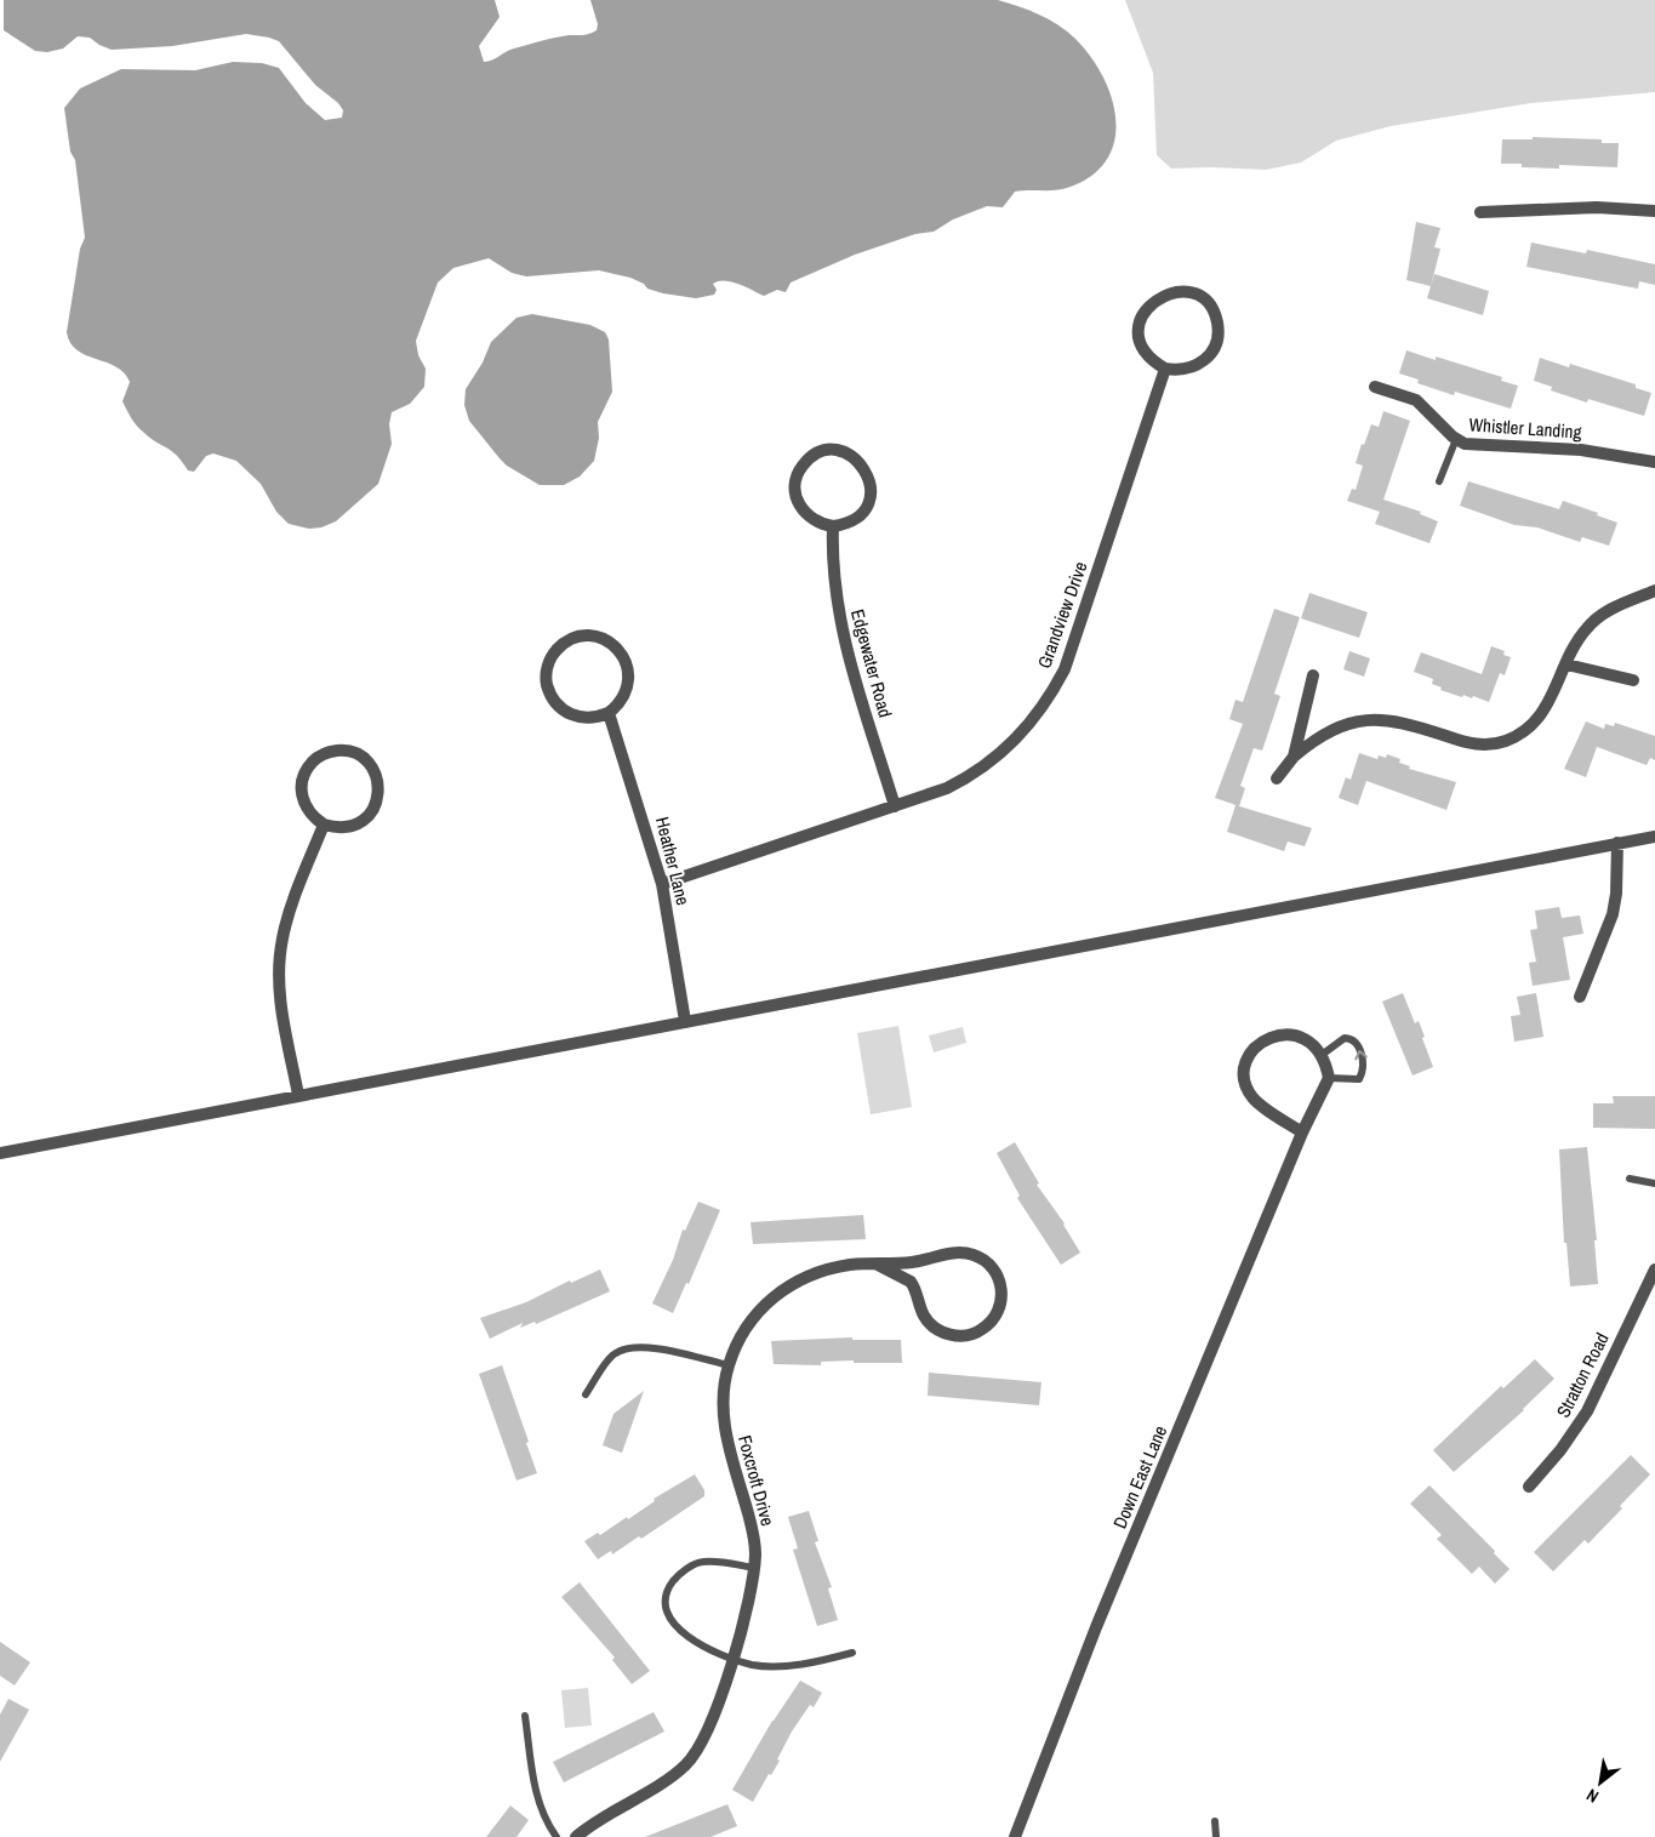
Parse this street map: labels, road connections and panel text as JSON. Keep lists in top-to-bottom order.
{
  "streets": {
    "street": [
      "Whistler Landing",
      "Grandview Drive",
      "Edgewater Road",
      "Heather Lane",
      "Stratton Road",
      "Down East Lane",
      "Foxcroft Drive"
    ]
  },
  "crossings": [
    ["Grandview Drive", "Edgewater Road"],
    ["Grandview Drive", "Heather Lane"]
  ],
  "north": "bottom left"
}
